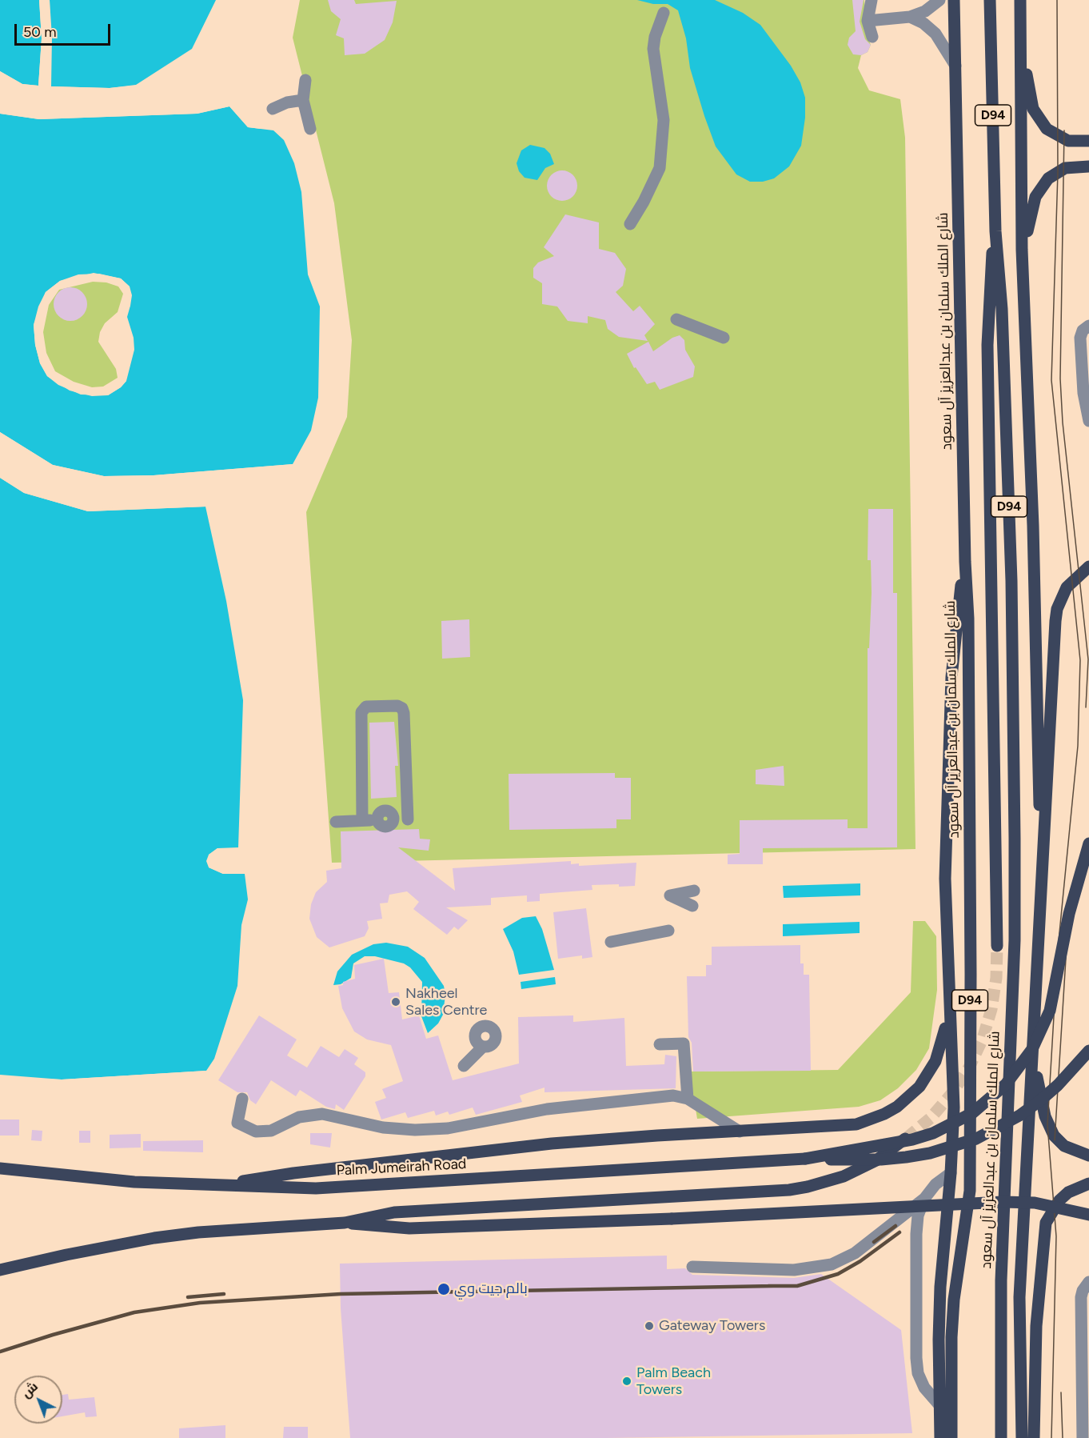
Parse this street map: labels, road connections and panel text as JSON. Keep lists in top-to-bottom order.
{
  "streets": {
    "main road": ["D94", "شارع الملك سلمان بن عبدالعزيز آل سعود", "Palm Jumeirah Road"]
  },
  "places": [
    "Nakheel Sales Centre",
    "بالم جيت وي",
    "Gateway Towers",
    "Palm Beach Towers"
  ],
  "scale_bar": "50 m",
  "north": "top left"
}
